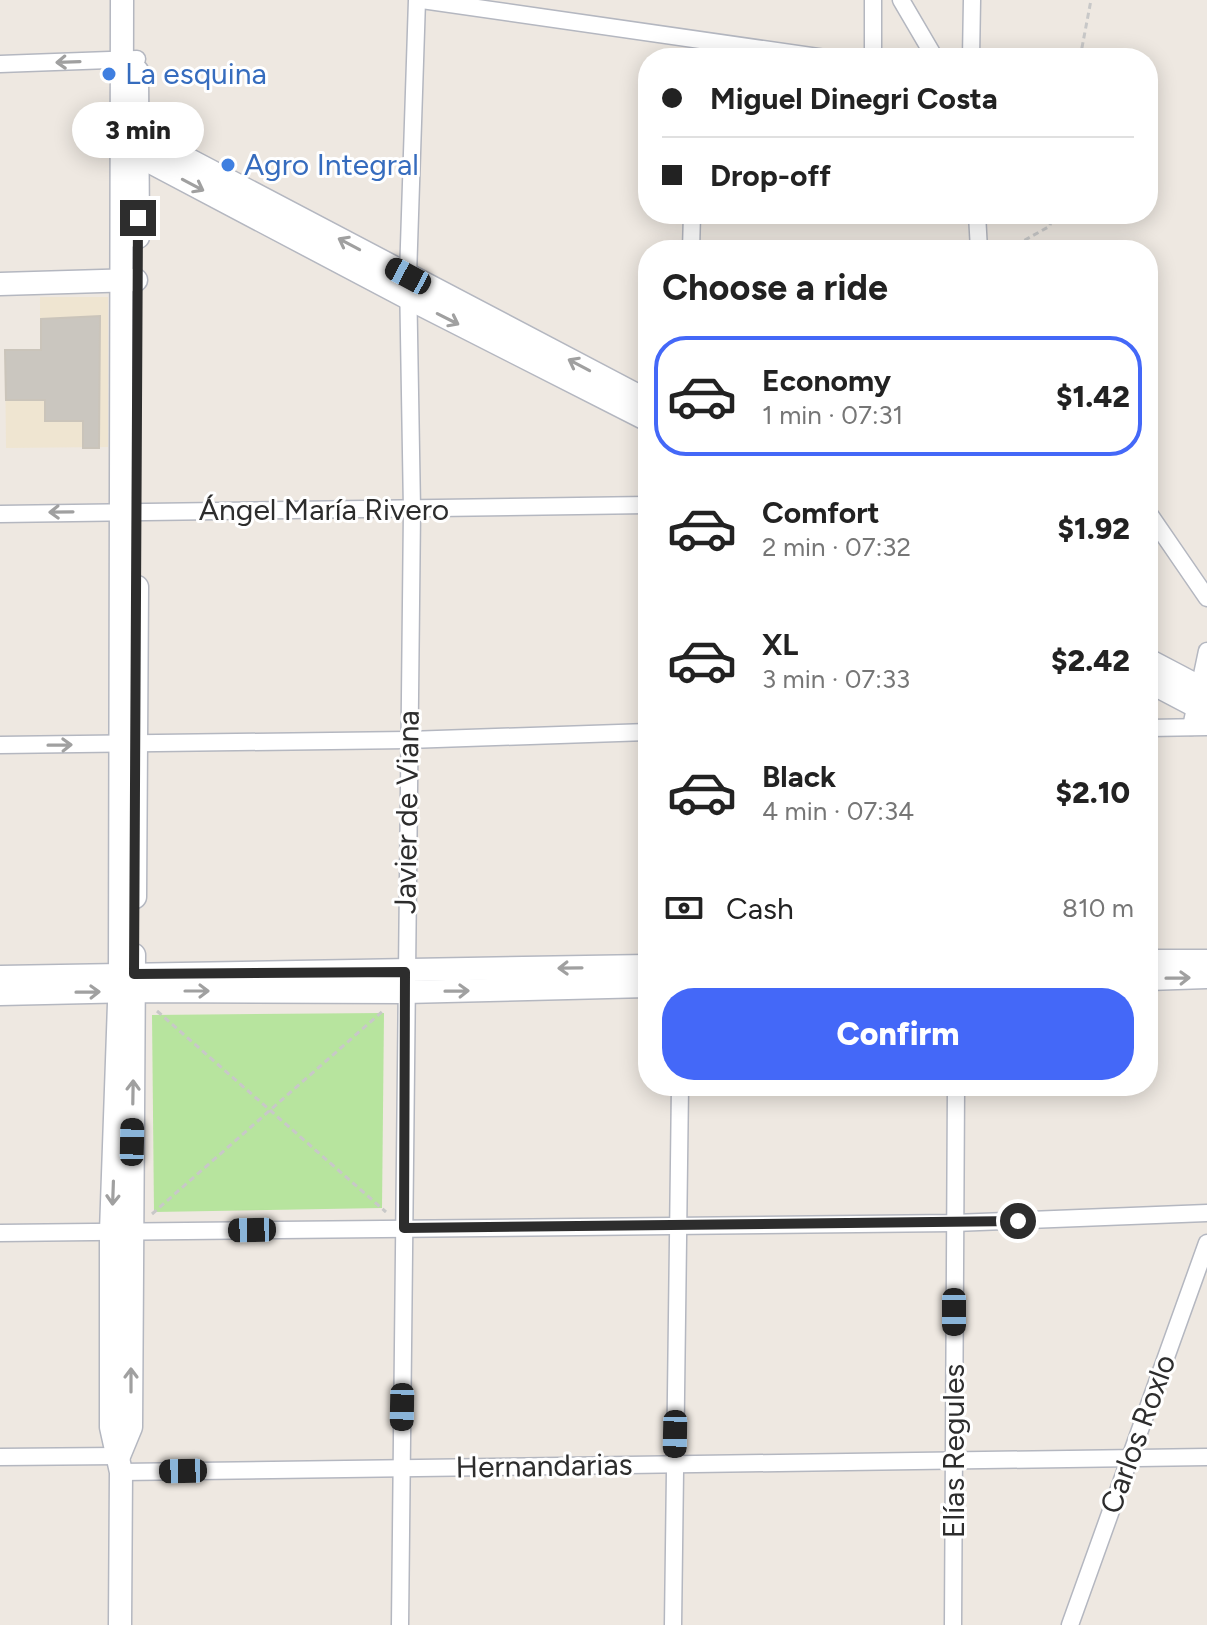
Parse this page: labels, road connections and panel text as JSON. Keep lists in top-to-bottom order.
{
  "streets": {
    "street": [
      "Ángel María Rivero",
      "Javier de Viana",
      "Carlos Roxlo",
      "Elías Regules",
      "Hernandarias"
    ]
  },
  "crossings": [
    ["Ángel María Rivero", "Javier de Viana"],
    ["Javier de Viana", "Hernandarias"],
    ["Carlos Roxlo", "Hernandarias"],
    ["Elías Regules", "Hernandarias"]
  ],
  "places": ["La esquina", "Agro Integral"],
  "page": {
    "banner": ["Miguel Dinegri Costa", "Drop-off"],
    "bubble": "3 min",
    "heading": "Choose a ride",
    "list": [
      {
        "name": "Economy",
        "note": "1 min · 07:31",
        "value": "$1.42"
      },
      {
        "name": "Comfort",
        "note": "2 min · 07:32",
        "value": "$1.92"
      },
      {
        "name": "XL",
        "note": "3 min · 07:33",
        "value": "$2.42"
      },
      {
        "name": "Black",
        "note": "4 min · 07:34",
        "value": "$2.10"
      }
    ],
    "pay": ["Cash", "810 m"],
    "buttons": "Confirm"
  }
}
